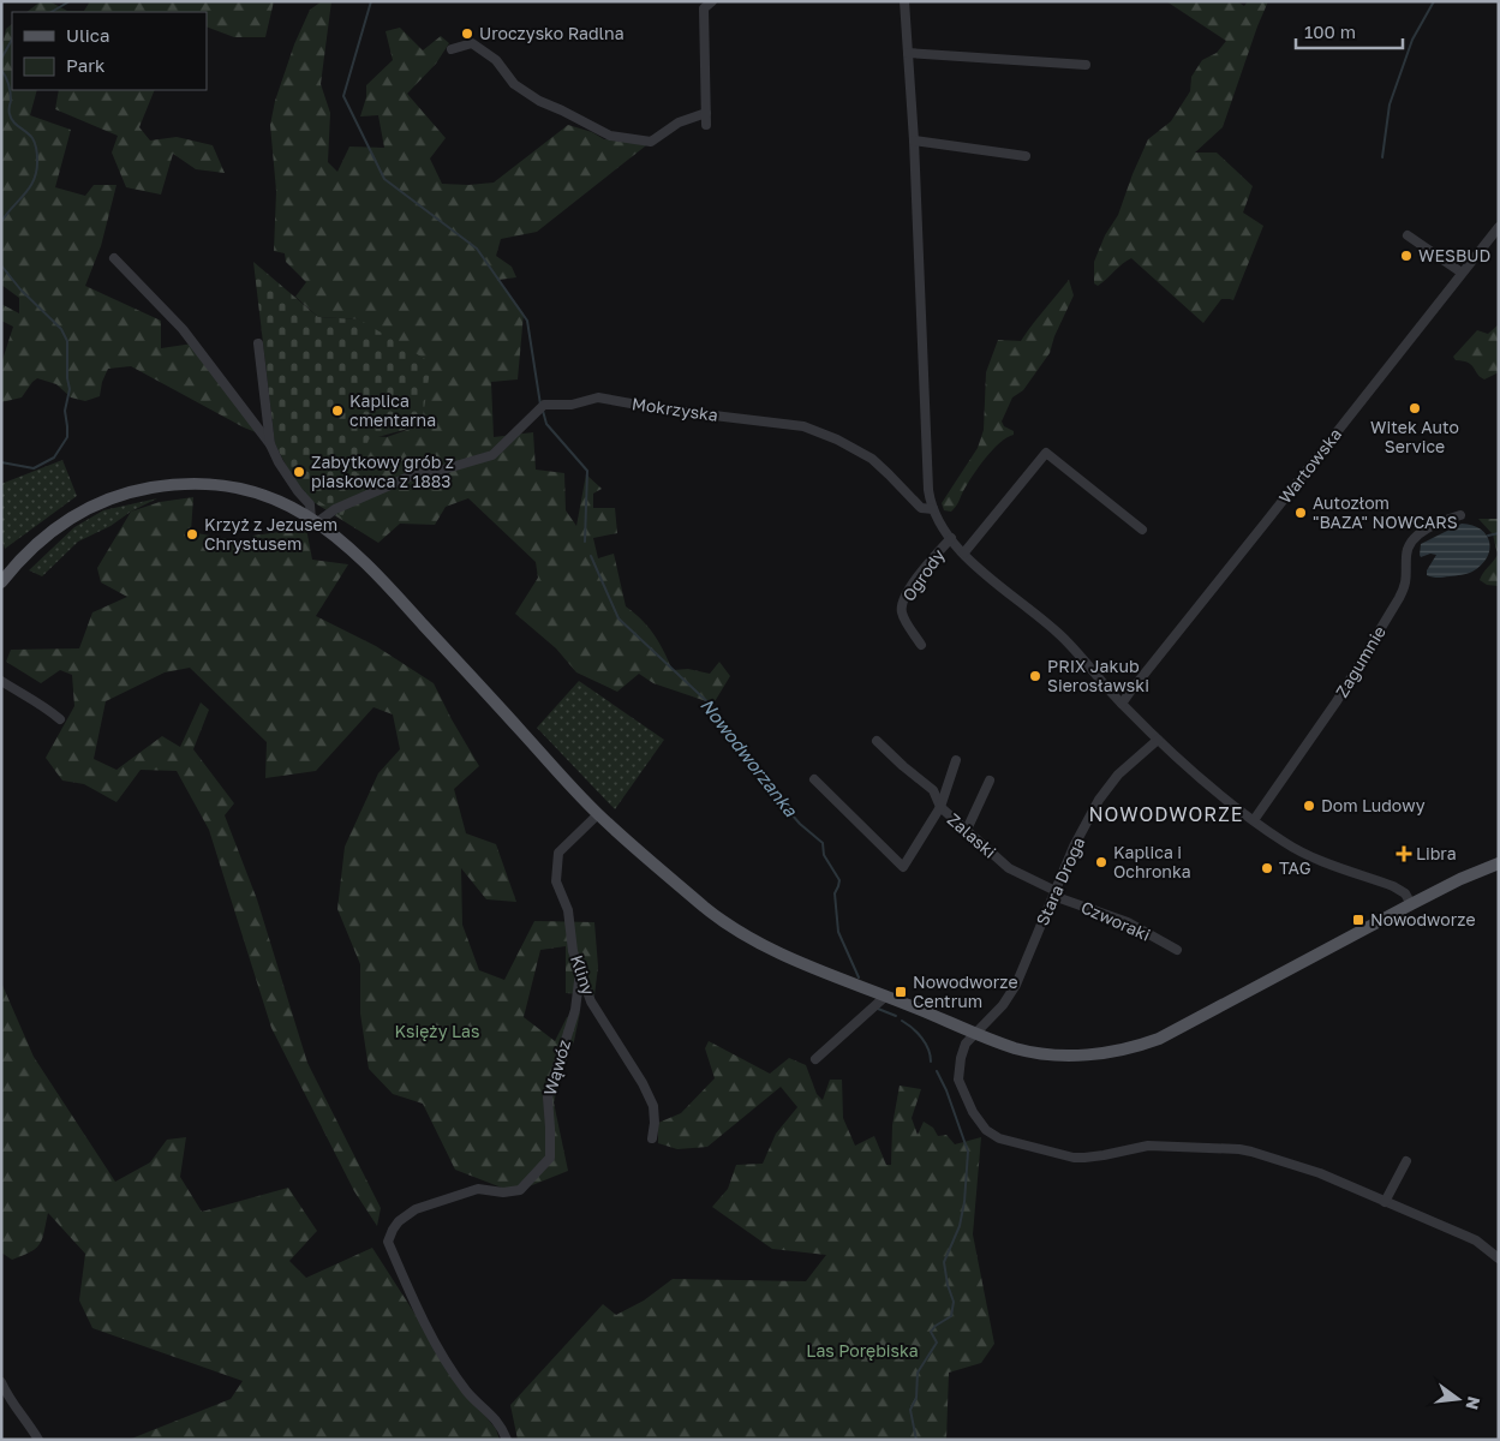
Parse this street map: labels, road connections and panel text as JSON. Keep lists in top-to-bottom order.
{
  "streets": {
    "street": [
      "Mokrzyska",
      "Wartowska",
      "Ogrody",
      "Zagumnie",
      "Zalaski",
      "Stara Droga",
      "Czworaki",
      "Kliny",
      "Wąwóz"
    ]
  },
  "crossings": [
    ["Zalaski", "Stara Droga"],
    ["Zalaski", "Czworaki"],
    ["Stara Droga", "Czworaki"],
    ["Kliny", "Wąwóz"]
  ],
  "districts": ["NOWODWORZE"],
  "water": ["Nowodworzanka"],
  "parks": ["Księży Las", "Las Porębiska"],
  "places": {
    "other": [
      "Uroczysko Radlna",
      "WESBUD",
      "Witek Auto Service",
      "Kaplica cmentarna",
      "Zabytkowy grób z piaskowca z 1883",
      "Autozłom \"BAZA\" NOWCARS",
      "Krzyż z Jezusem Chrystusem",
      "PRIX Jakub Sierosławski",
      "Dom Ludowy",
      "Kaplica i Ochronka",
      "TAG"
    ],
    "health": ["Libra"],
    "transit": ["Nowodworze", "Nowodworze Centrum"]
  },
  "legend": ["Ulica", "Park"],
  "scale_bar": "100 m",
  "north": "right"
}
